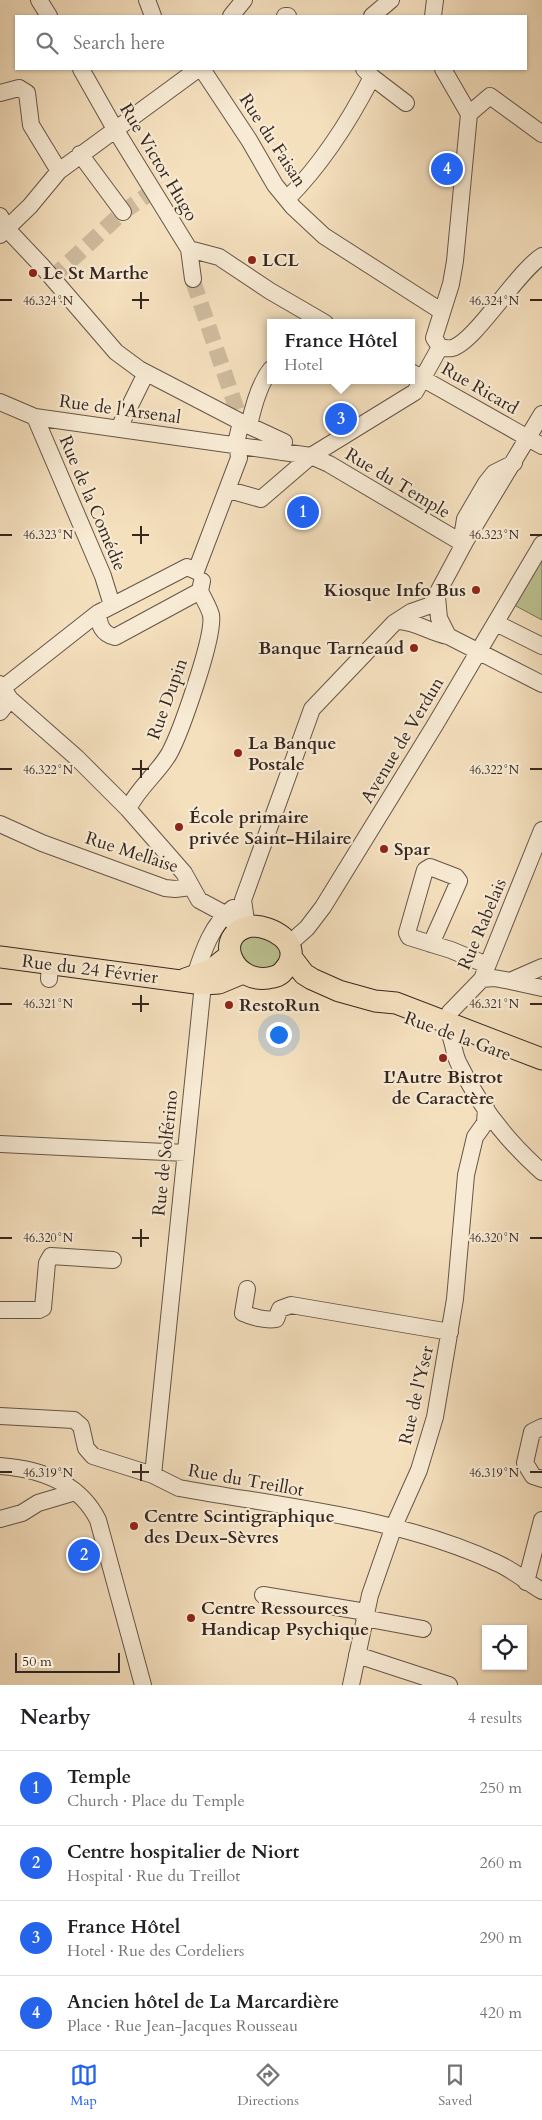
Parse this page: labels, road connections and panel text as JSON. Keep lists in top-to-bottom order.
{
  "streets": {
    "main road": ["Rue du 24 Février", "Rue de la Gare"],
    "street": [
      "Rue du Faisan",
      "Rue Victor Hugo",
      "Rue Ricard",
      "Rue de l'Arsenal",
      "Rue du Temple",
      "Rue de la Comédie",
      "Rue Dupin",
      "Avenue de Verdun",
      "Rue Mellaise",
      "Rue Rabelais",
      "Rue de Solférino",
      "Rue de l'Yser",
      "Rue du Treillot"
    ]
  },
  "crossings": [
    ["Rue de l'Arsenal", "Rue du Temple"],
    ["Rue de l'Arsenal", "Rue de la Comédie"],
    ["Rue de la Comédie", "Rue Dupin"],
    ["Avenue de Verdun", "Rue Mellaise"],
    ["Avenue de Verdun", "Rue du 24 Février"],
    ["Avenue de Verdun", "Rue de la Gare"],
    ["Rue Mellaise", "Rue du 24 Février"],
    ["Rue Mellaise", "Rue de la Gare"],
    ["Rue Mellaise", "Rue de Solférino"],
    ["Rue Rabelais", "Rue de la Gare"],
    ["Rue du 24 Février", "Rue de la Gare"],
    ["Rue du 24 Février", "Rue de Solférino"],
    ["Rue de Solférino", "Rue du Treillot"],
    ["Rue de l'Yser", "Rue du Treillot"]
  ],
  "places": [
    "LCL",
    "Le St Marthe",
    "Kiosque Info Bus",
    "Banque Tarneaud",
    "La Banque Postale",
    "École primaire privée Saint-Hilaire",
    "Spar",
    "RestoRun",
    "L'Autre Bistrot de Caractère",
    "Centre Scintigraphique des Deux-Sèvres",
    "Centre Ressources Handicap Psychique"
  ],
  "scale_bar": "50 m",
  "page": {
    "search": "Search here",
    "pins": [
      "4",
      "3",
      "1",
      "2"
    ],
    "popup": ["France Hôtel", "Hotel"],
    "scale": "50 m",
    "heading": ["Nearby", "4 results"],
    "list": [
      {
        "mark": "1",
        "name": "Temple",
        "note": "Church · Place du Temple",
        "value": "250 m"
      },
      {
        "mark": "2",
        "name": "Centre hospitalier de Niort",
        "note": "Hospital · Rue du Treillot",
        "value": "260 m"
      },
      {
        "mark": "3",
        "name": "France Hôtel",
        "note": "Hotel · Rue des Cordeliers",
        "value": "290 m"
      },
      {
        "mark": "4",
        "name": "Ancien hôtel de La Marcardière",
        "note": "Place · Rue Jean-Jacques Rousseau",
        "value": "420 m"
      }
    ],
    "nav": ["Map", "Directions", "Saved"]
  },
  "coordinates": [
    "46.324°N",
    "46.323°N",
    "46.322°N",
    "46.321°N",
    "46.320°N",
    "46.319°N"
  ]
}
